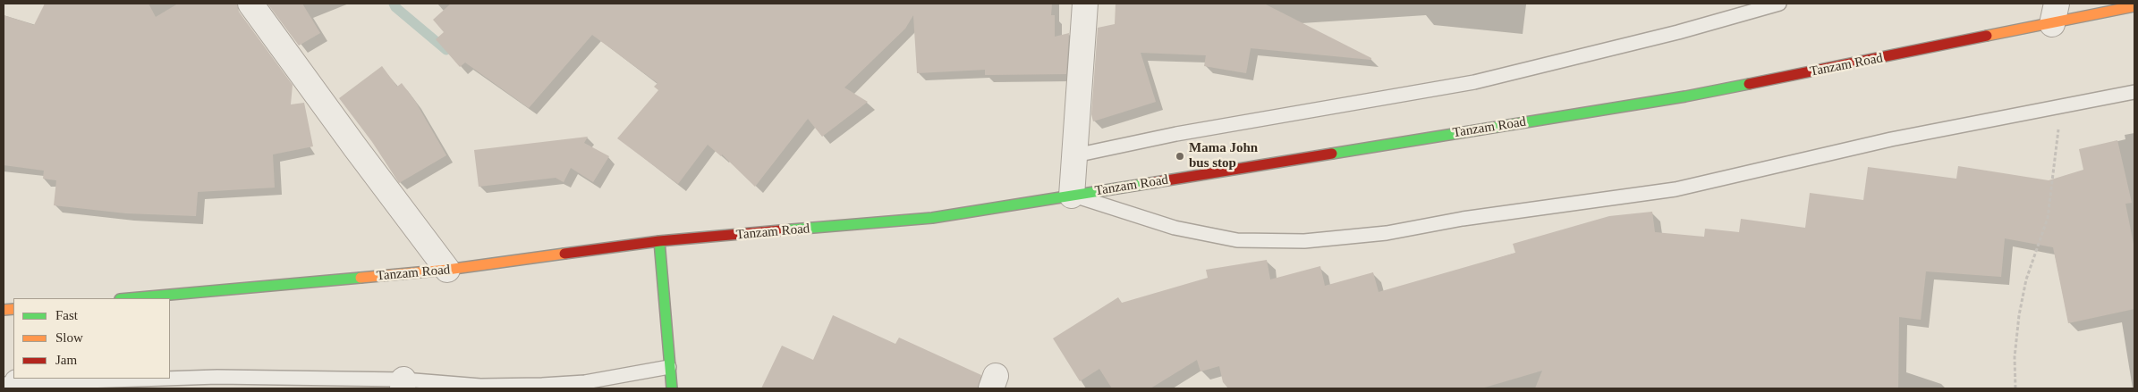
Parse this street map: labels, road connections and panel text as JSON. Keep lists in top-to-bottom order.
{
  "streets": {
    "main road": ["Tanzam Road"]
  },
  "places": ["Mama John bus stop"],
  "legend": ["Fast", "Slow", "Jam"]
}
